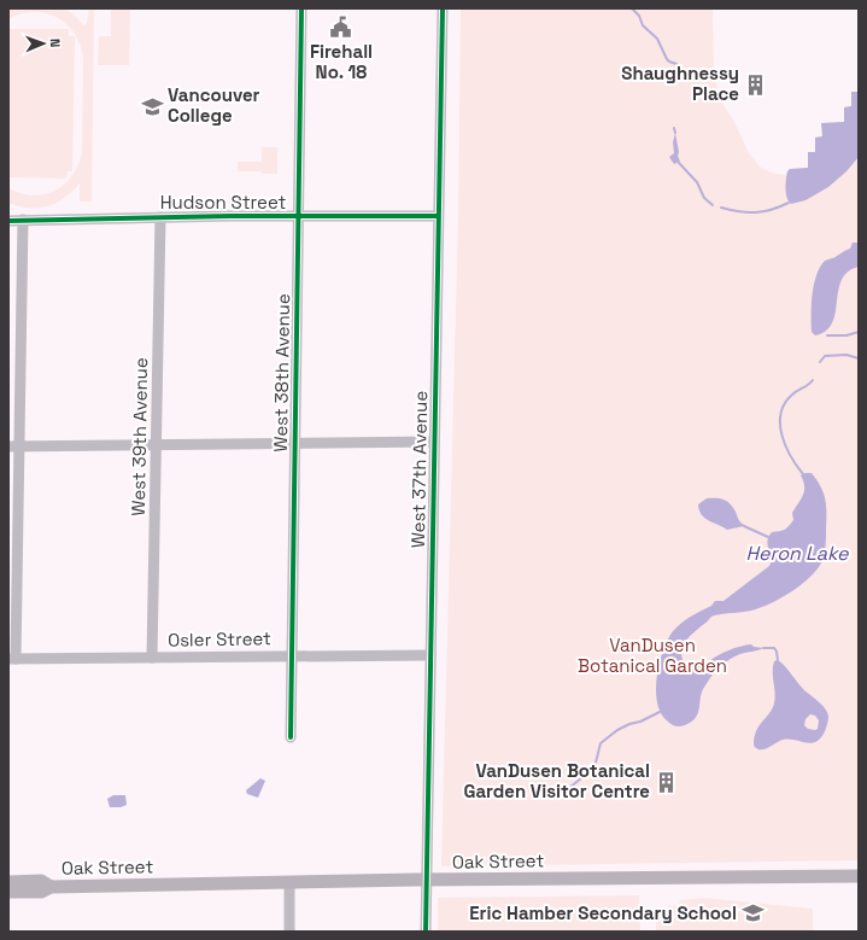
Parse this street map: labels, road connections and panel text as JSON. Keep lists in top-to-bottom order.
{
  "streets": {
    "main road": ["Oak Street"],
    "street": [
      "Hudson Street",
      "West 38th Avenue",
      "West 39th Avenue",
      "West 37th Avenue",
      "Osler Street"
    ]
  },
  "crossings": [
    ["Hudson Street", "West 38th Avenue"],
    ["Hudson Street", "West 39th Avenue"],
    ["Hudson Street", "West 37th Avenue"],
    ["West 38th Avenue", "Osler Street"],
    ["West 39th Avenue", "Osler Street"],
    ["West 37th Avenue", "Osler Street"],
    ["West 37th Avenue", "Oak Street"]
  ],
  "water": ["Heron Lake"],
  "parks": ["VanDusen Botanical Garden"],
  "places": {
    "public building": ["Firehall No. 18"],
    "building": ["Shaughnessy Place", "VanDusen Botanical Garden Visitor Centre"],
    "school or university": ["Vancouver College", "Eric Hamber Secondary School"]
  },
  "north": "right"
}
